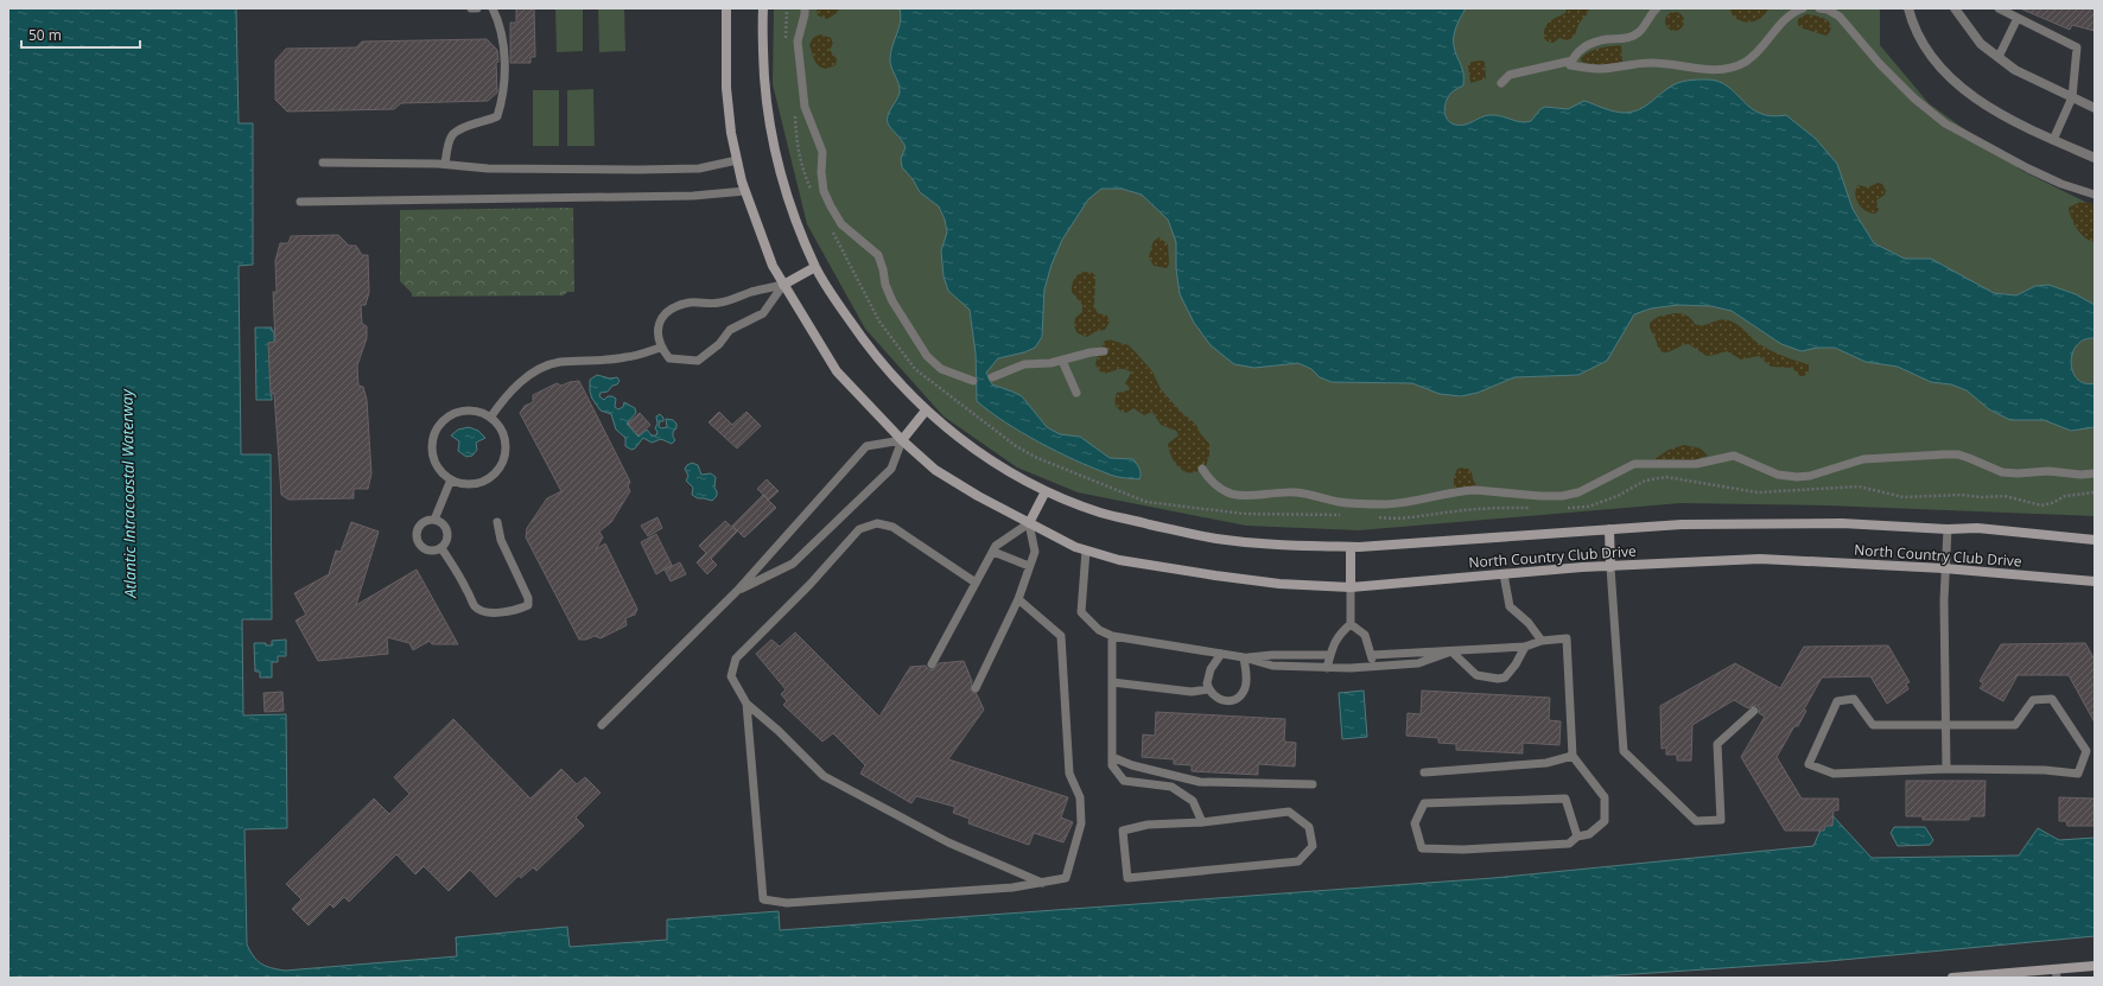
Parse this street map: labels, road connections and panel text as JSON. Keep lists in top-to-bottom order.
{
  "streets": {
    "street": ["North Country Club Drive"]
  },
  "water": ["Atlantic Intracoastal Waterway"],
  "scale_bar": "50 m"
}
